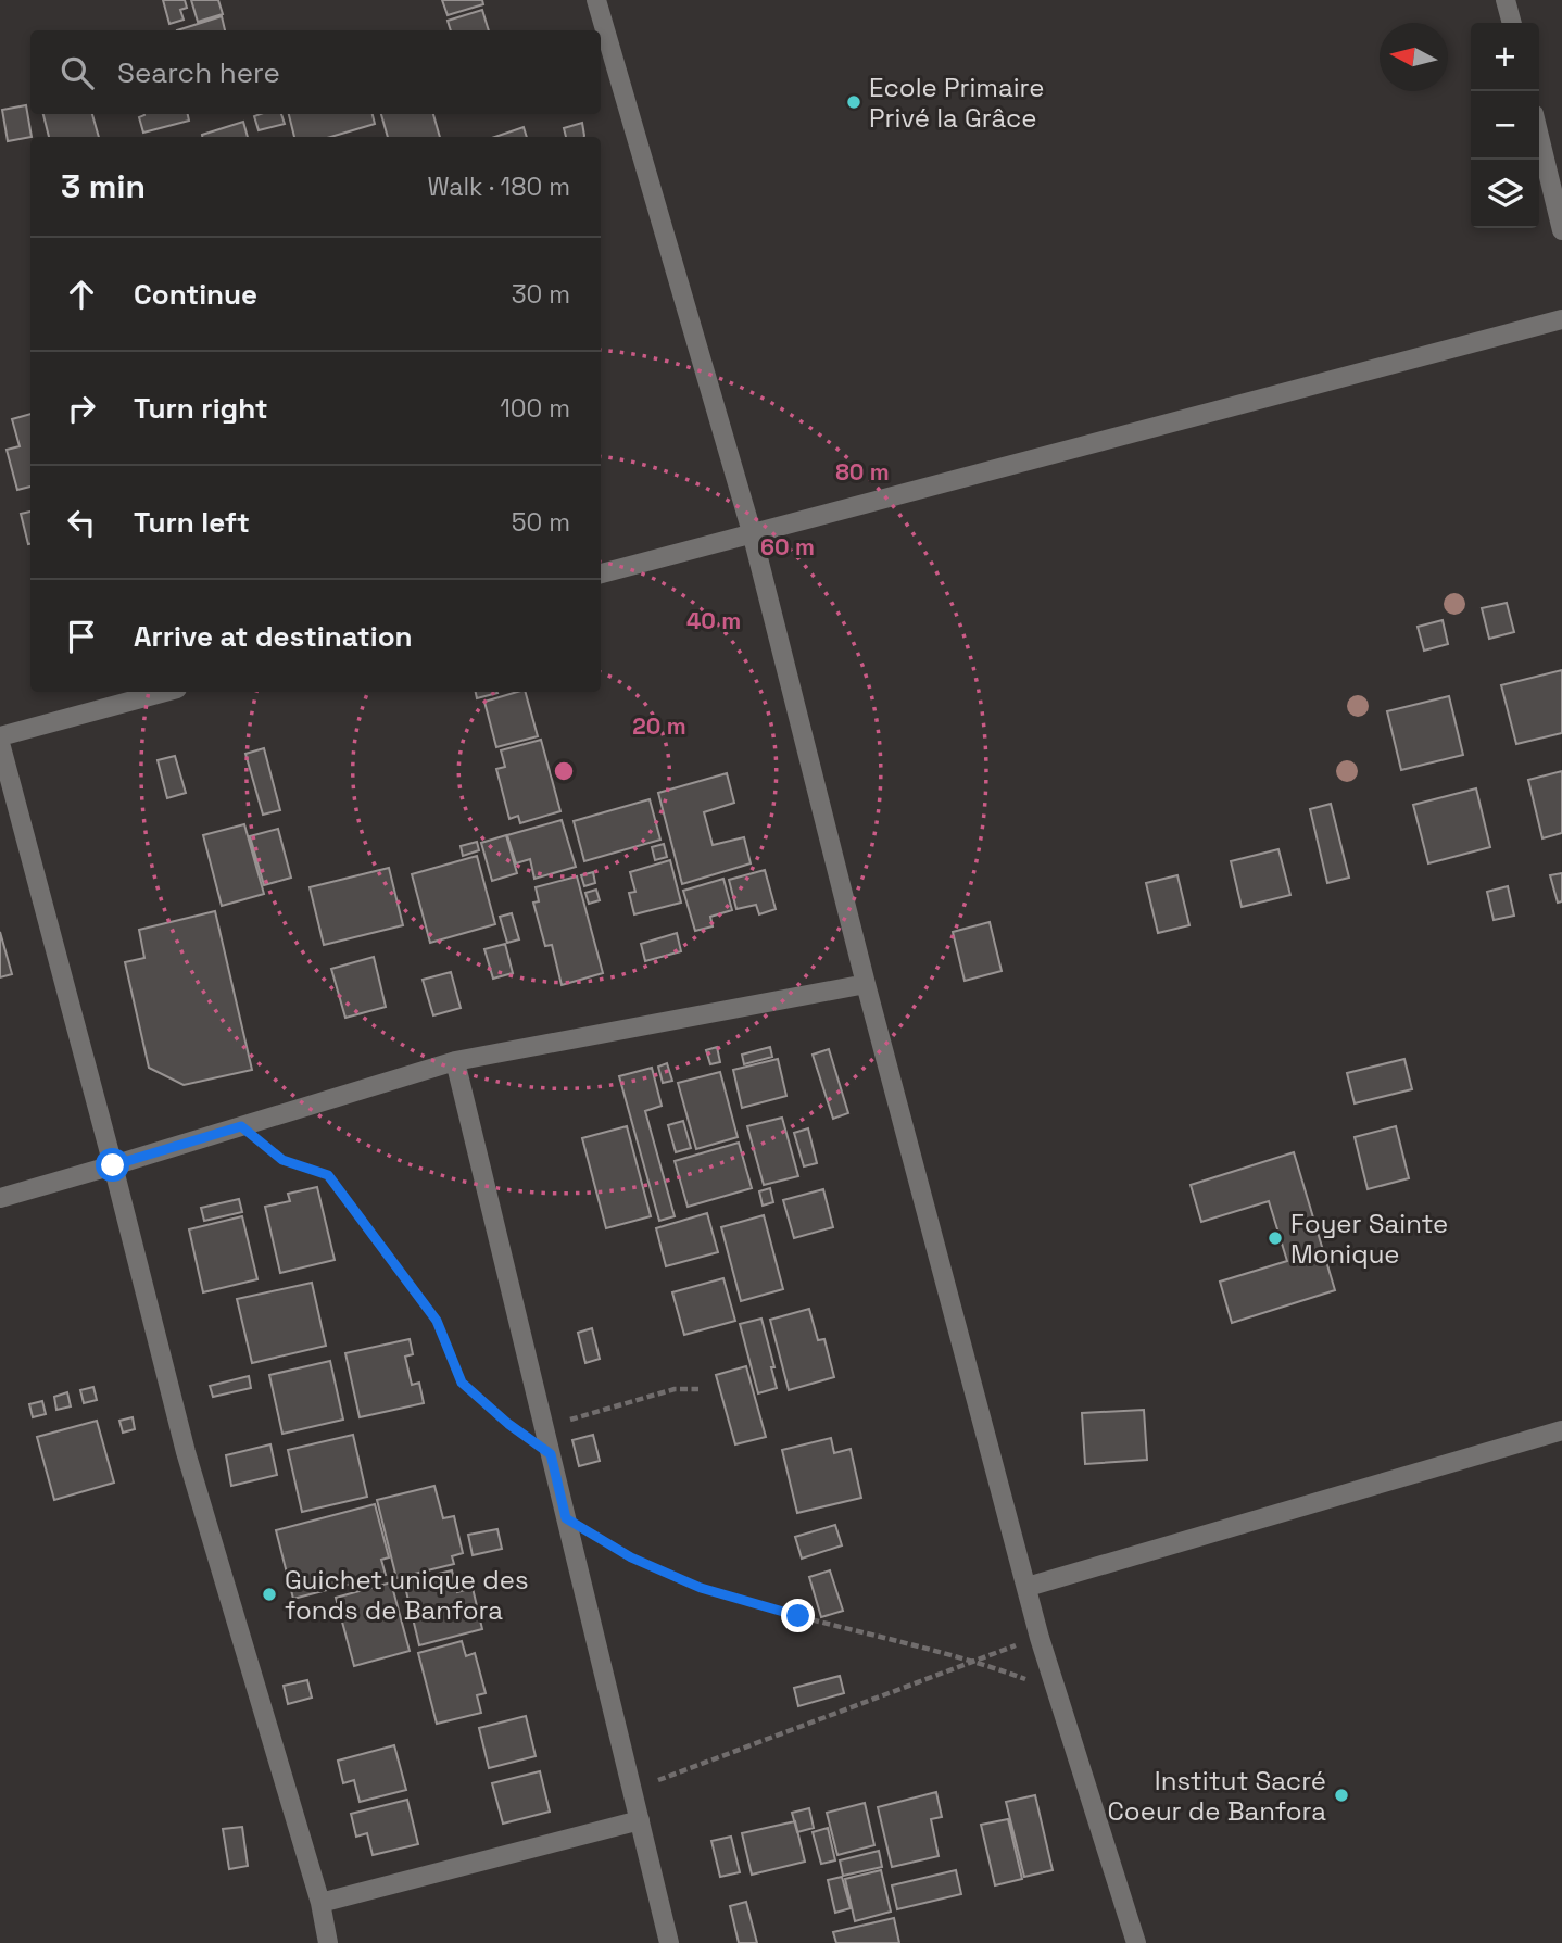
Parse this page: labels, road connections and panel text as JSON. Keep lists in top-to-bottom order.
{
  "places": [
    "Ecole Primaire Privé la Grâce",
    "Foyer Sainte Monique",
    "Guichet unique des fonds de Banfora",
    "Institut Sacré Coeur de Banfora"
  ],
  "north": "left",
  "page": {
    "map_buttons": ["+", "−"],
    "search": "Search here",
    "heading": ["3 min", "Walk · 180 m"],
    "list": [
      ["Continue", "30 m"],
      ["Turn right", "100 m"],
      ["Turn left", "50 m"],
      "Arrive at destination"
    ]
  },
  "rings": [
    "80 m",
    "60 m",
    "40 m",
    "20 m"
  ]
}
